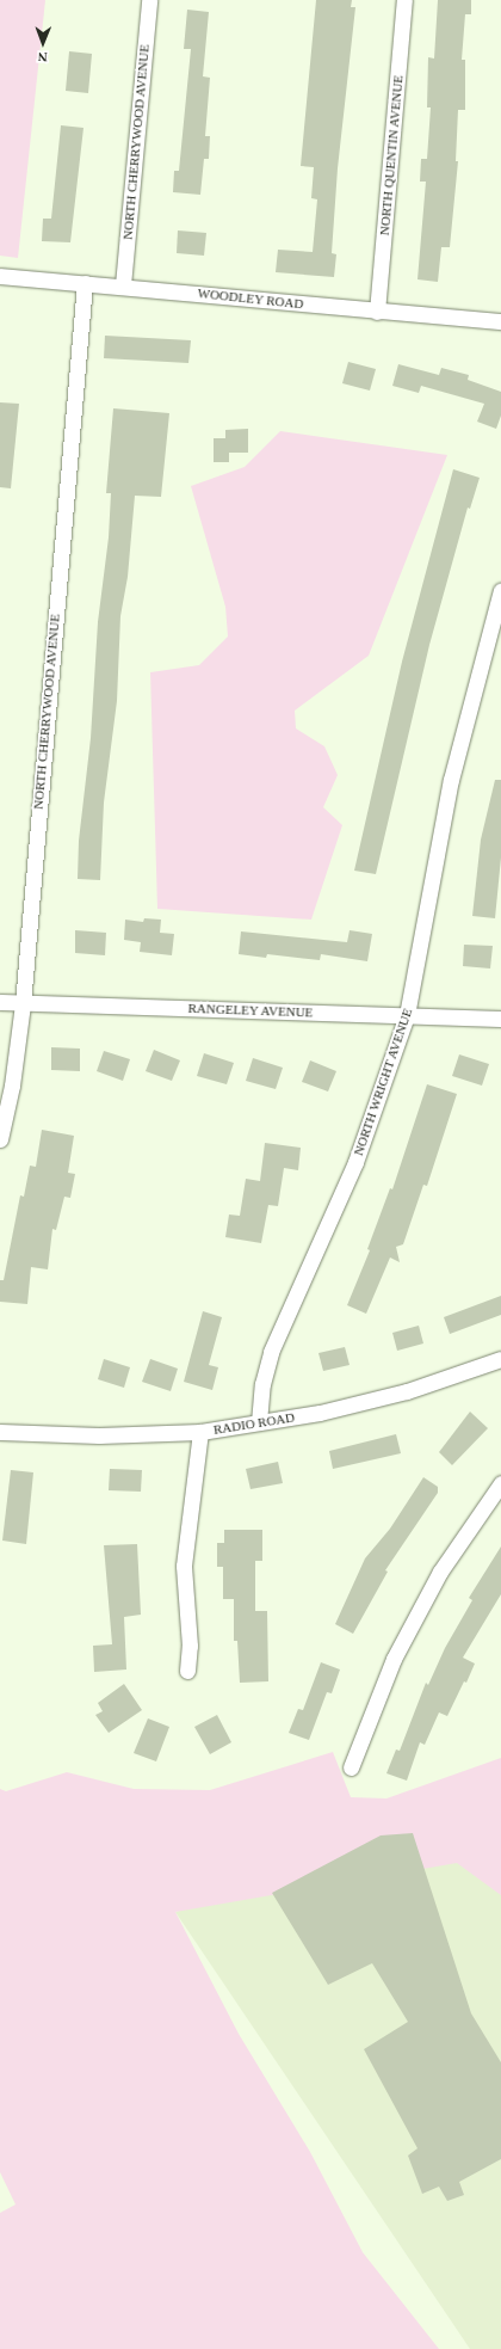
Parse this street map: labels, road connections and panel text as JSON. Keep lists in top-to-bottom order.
{
  "streets": {
    "street": [
      "NORTH CHERRYWOOD AVENUE",
      "NORTH QUENTIN AVENUE",
      "WOODLEY ROAD",
      "RANGELEY AVENUE",
      "NORTH WRIGHT AVENUE",
      "RADIO ROAD"
    ]
  },
  "crossings": [
    ["NORTH CHERRYWOOD AVENUE", "WOODLEY ROAD"],
    ["NORTH CHERRYWOOD AVENUE", "RANGELEY AVENUE"],
    ["NORTH QUENTIN AVENUE", "WOODLEY ROAD"],
    ["RANGELEY AVENUE", "NORTH WRIGHT AVENUE"],
    ["NORTH WRIGHT AVENUE", "RADIO ROAD"]
  ],
  "north": "bottom"
}
